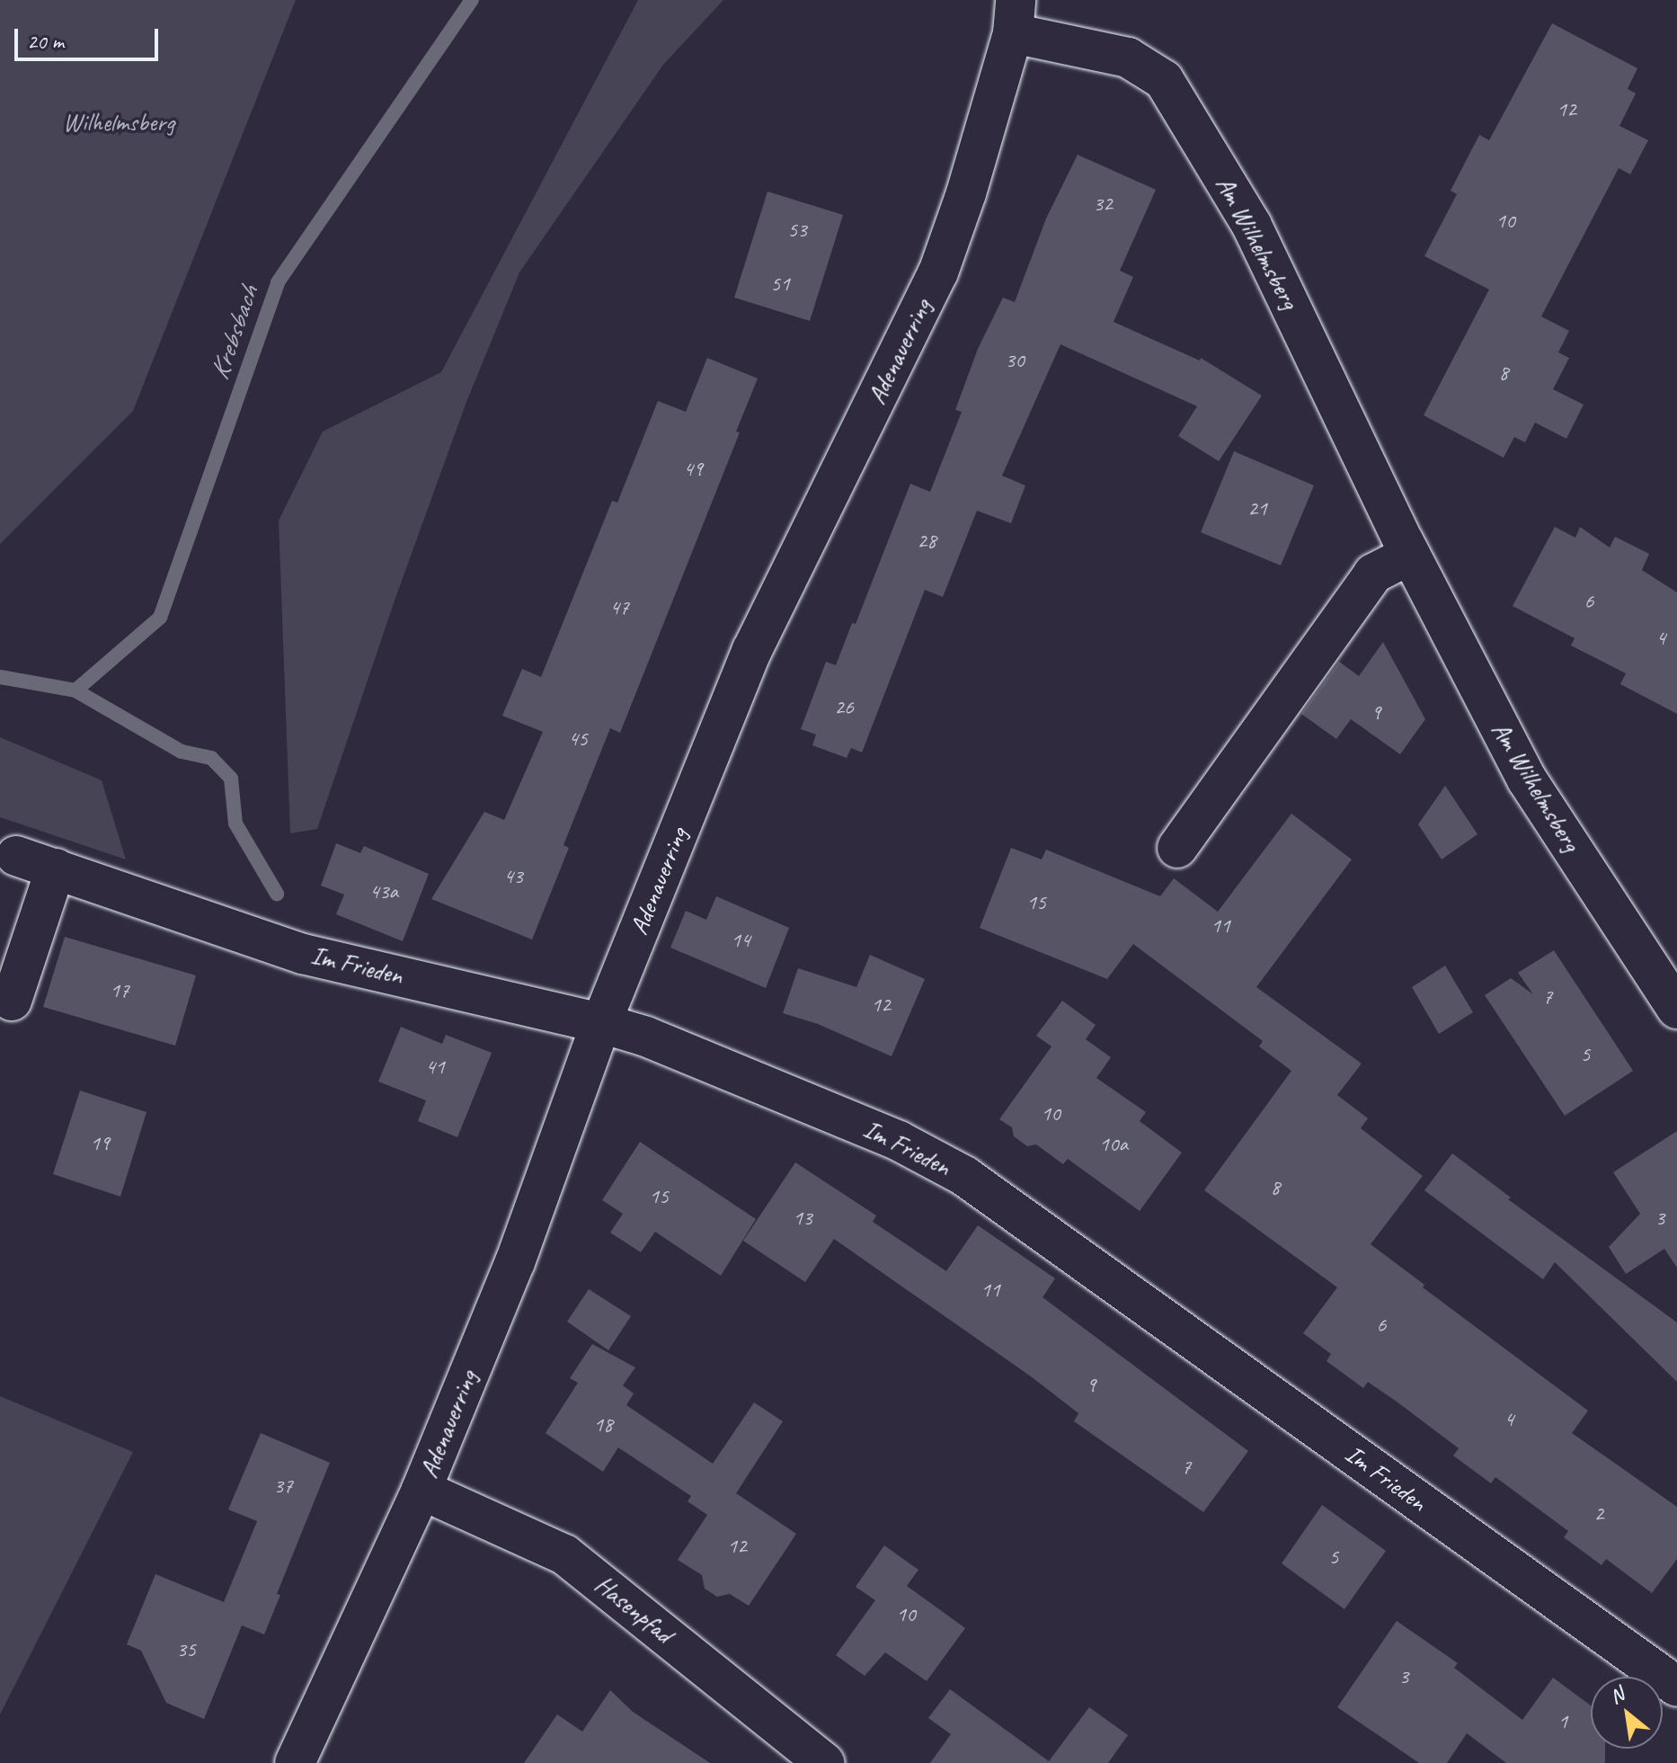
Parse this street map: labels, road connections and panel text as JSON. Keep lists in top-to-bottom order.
{
  "streets": {
    "street": [
      "Am Wilhelmsberg",
      "Adenauerring",
      "Im Frieden",
      "Hasenpfad"
    ]
  },
  "crossings": [
    ["Am Wilhelmsberg", "Adenauerring"],
    ["Adenauerring", "Im Frieden"],
    ["Adenauerring", "Hasenpfad"]
  ],
  "water": ["Krebsbach"],
  "parks": ["Wilhelmsberg"],
  "house_numbers": [
    "12",
    "32",
    "10",
    "53",
    "51",
    "30",
    "8",
    "49",
    "21",
    "28",
    "6",
    "47",
    "4",
    "26",
    "9",
    "45",
    "43",
    "43a",
    "15",
    "11",
    "14",
    "17",
    "7",
    "12",
    "5",
    "41",
    "10",
    "19",
    "10a",
    "8",
    "15",
    "13",
    "3",
    "11",
    "6",
    "9",
    "4",
    "18",
    "7",
    "37",
    "2",
    "12",
    "5",
    "10",
    "35",
    "3",
    "1"
  ],
  "scale_bar": "20 m",
  "north": "top left"
}
